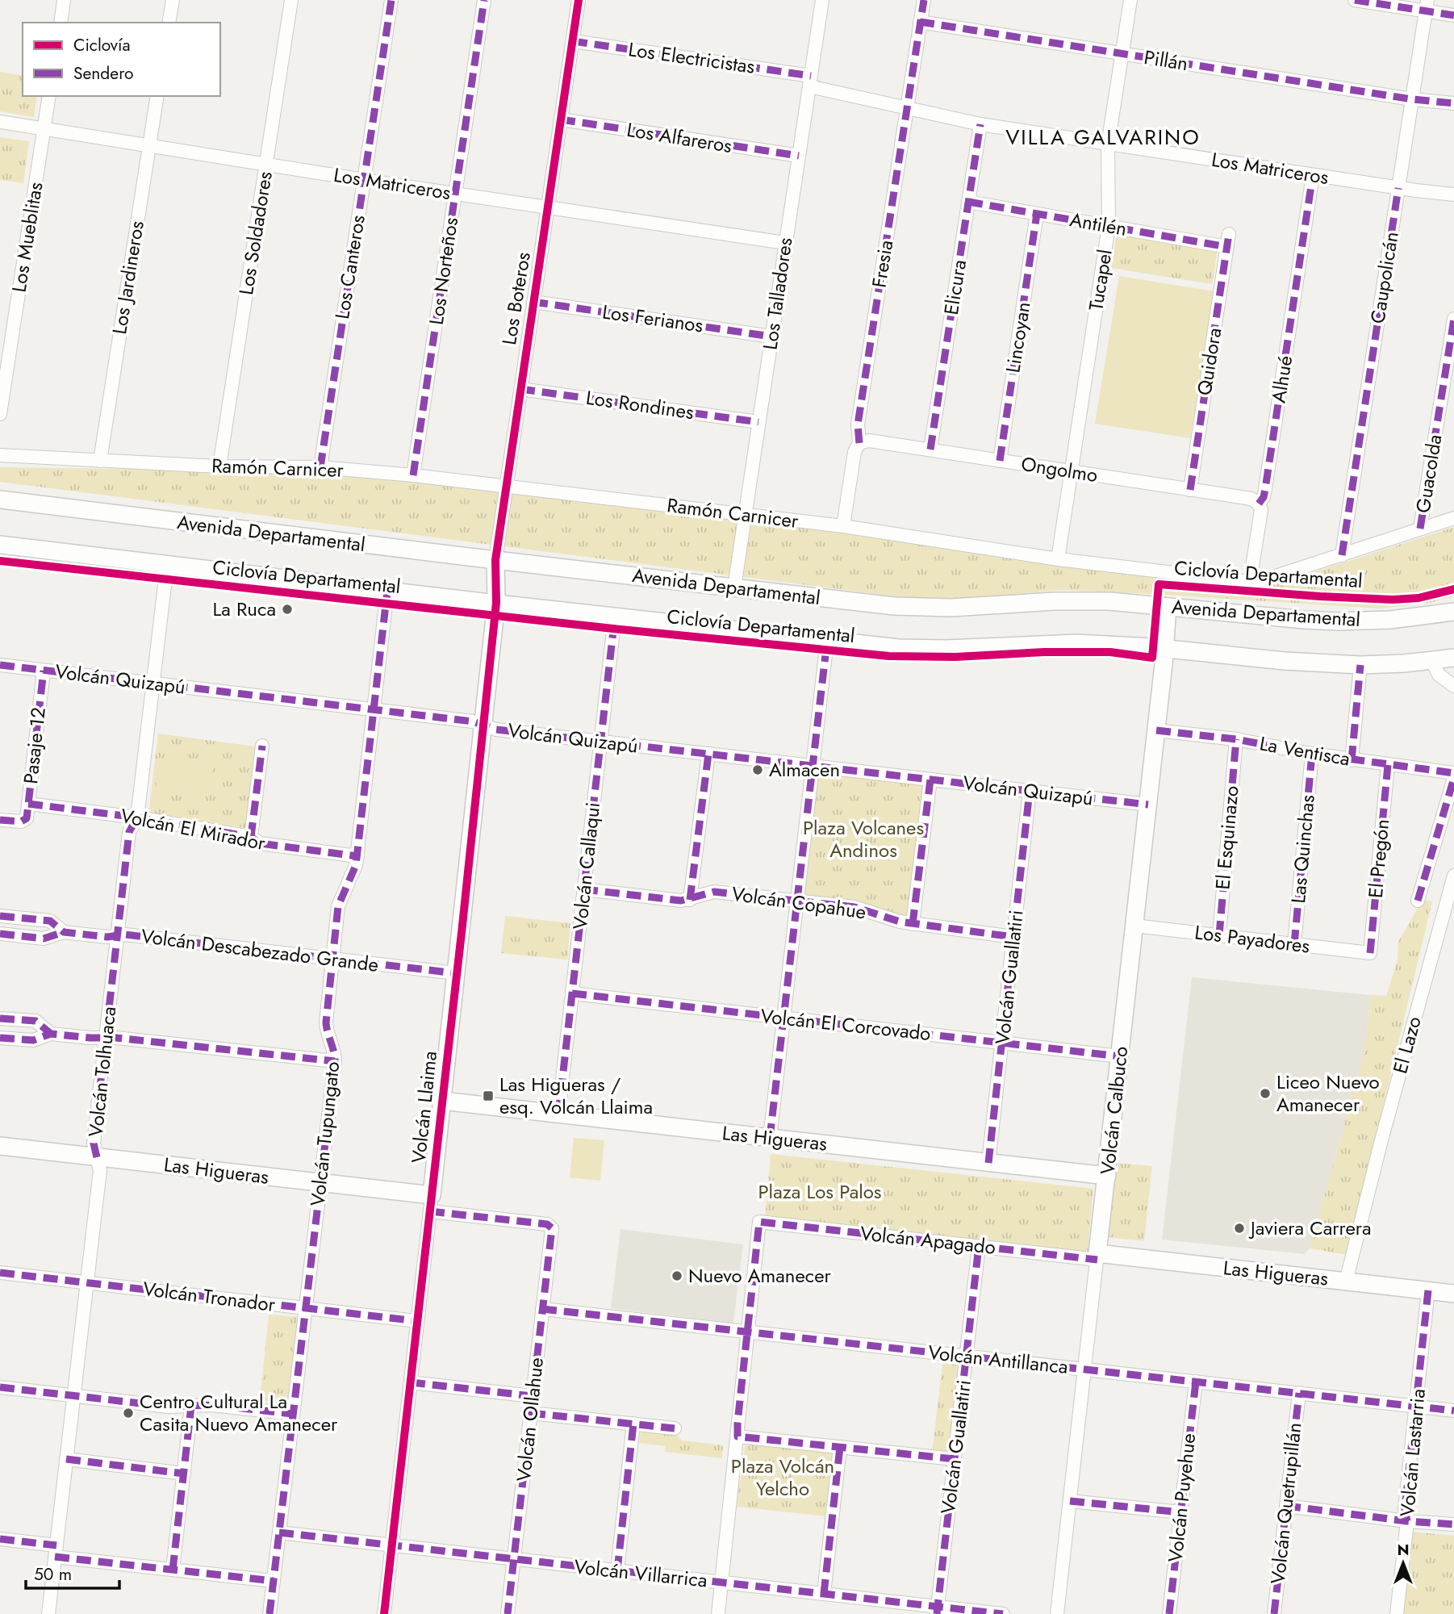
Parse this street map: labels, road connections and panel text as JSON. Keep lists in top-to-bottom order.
{
  "streets": {
    "main road": [
      "Los Boteros",
      "Avenida Departamental",
      "Volcán Llaima",
      "Volcán Calbuco",
      "Las Higueras"
    ],
    "street": [
      "Los Electricistas",
      "Pillán",
      "Los Alfareros",
      "Los Matriceros",
      "Antilén",
      "Los Soldadores",
      "Los Mueblitas",
      "Fresia",
      "Los Canteros",
      "Los Norteños",
      "Los Jardineros",
      "Caupolicán",
      "Tucapel",
      "Elicura",
      "Los Talladores",
      "Los Ferianos",
      "Lincoyan",
      "Quidora",
      "Alhué",
      "Los Rondines",
      "Ramón Carnicer",
      "Ongolmo",
      "Guacolda",
      "Volcán Quizapú",
      "Pasaje 12",
      "La Ventisca",
      "Volcán El Mirador",
      "El Esquinazo",
      "Las Quinchas",
      "El Pregón",
      "Volcán Callaqui",
      "Volcán Copahue",
      "Los Payadores",
      "Volcán Descabezado Grande",
      "Volcán Guallatiri",
      "Volcán El Corcovado",
      "El Lazo",
      "Volcán Tolhuaca",
      "Volcán Tupungato",
      "Volcán Apagado",
      "Volcán Tronador",
      "Volcán Antillanca",
      "Volcán Ollahue",
      "Volcán Lastarria",
      "Volcán Puyehue",
      "Volcán Quetrupillán",
      "Volcán Villarrica"
    ],
    "cycle path": ["Ciclovía Departamental"]
  },
  "crossings": [
    ["Los Electricistas", "Los Matriceros"],
    ["Los Electricistas", "Los Talladores"],
    ["Los Electricistas", "Los Boteros"],
    ["Pillán", "Fresia"],
    ["Pillán", "Caupolicán"],
    ["Pillán", "Tucapel"],
    ["Los Alfareros", "Los Talladores"],
    ["Los Alfareros", "Los Boteros"],
    ["Los Matriceros", "Los Soldadores"],
    ["Los Matriceros", "Los Mueblitas"],
    ["Los Matriceros", "Fresia"],
    ["Los Matriceros", "Los Canteros"],
    ["Los Matriceros", "Los Norteños"],
    ["Los Matriceros", "Los Jardineros"],
    ["Los Matriceros", "Caupolicán"],
    ["Los Matriceros", "Tucapel"],
    ["Los Matriceros", "Elicura"],
    ["Los Matriceros", "Los Talladores"],
    ["Los Matriceros", "Los Boteros"],
    ["Los Matriceros", "Alhué"],
    ["Antilén", "Tucapel"],
    ["Antilén", "Elicura"],
    ["Antilén", "Lincoyan"],
    ["Antilén", "Quidora"],
    ["Los Soldadores", "Ramón Carnicer"],
    ["Fresia", "Ramón Carnicer"],
    ["Fresia", "Ongolmo"],
    ["Los Canteros", "Ramón Carnicer"],
    ["Los Norteños", "Ramón Carnicer"],
    ["Los Jardineros", "Ramón Carnicer"],
    ["Caupolicán", "Ramón Carnicer"],
    ["Tucapel", "Ramón Carnicer"],
    ["Tucapel", "Ongolmo"],
    ["Elicura", "Ongolmo"],
    ["Los Talladores", "Los Ferianos"],
    ["Los Talladores", "Los Rondines"],
    ["Los Talladores", "Ramón Carnicer"],
    ["Los Talladores", "Avenida Departamental"],
    ["Los Boteros", "Los Ferianos"],
    ["Los Boteros", "Los Rondines"],
    ["Los Boteros", "Ramón Carnicer"],
    ["Los Boteros", "Avenida Departamental"],
    ["Los Boteros", "Volcán Llaima"],
    ["Lincoyan", "Ongolmo"],
    ["Quidora", "Ongolmo"],
    ["Alhué", "Ramón Carnicer"],
    ["Alhué", "Ongolmo"],
    ["Ramón Carnicer", "Guacolda"],
    ["Avenida Departamental", "Volcán Callaqui"],
    ["Avenida Departamental", "Volcán Tolhuaca"],
    ["Avenida Departamental", "Volcán Llaima"],
    ["Avenida Departamental", "Volcán Calbuco"],
    ["Avenida Departamental", "Volcán Tupungato"],
    ["Volcán Quizapú", "Pasaje 12"],
    ["Volcán Quizapú", "Volcán Callaqui"],
    ["Volcán Quizapú", "Volcán Guallatiri"],
    ["Volcán Quizapú", "Volcán Tolhuaca"],
    ["Volcán Quizapú", "Volcán Llaima"],
    ["Volcán Quizapú", "Volcán Calbuco"],
    ["Volcán Quizapú", "Volcán Tupungato"],
    ["Pasaje 12", "Volcán El Mirador"],
    ["La Ventisca", "El Esquinazo"],
    ["La Ventisca", "Las Quinchas"],
    ["La Ventisca", "El Pregón"],
    ["La Ventisca", "Volcán Calbuco"],
    ["Volcán El Mirador", "Volcán Tolhuaca"],
    ["Volcán El Mirador", "Volcán Tupungato"],
    ["El Esquinazo", "Los Payadores"],
    ["Las Quinchas", "Los Payadores"],
    ["El Pregón", "Los Payadores"],
    ["Volcán Callaqui", "Volcán Copahue"],
    ["Volcán Callaqui", "Volcán El Corcovado"],
    ["Volcán Callaqui", "Las Higueras"],
    ["Volcán Copahue", "Volcán Guallatiri"],
    ["Los Payadores", "Volcán Calbuco"],
    ["Volcán Descabezado Grande", "Volcán Tolhuaca"],
    ["Volcán Descabezado Grande", "Volcán Llaima"],
    ["Volcán Descabezado Grande", "Volcán Tupungato"],
    ["Volcán Guallatiri", "Volcán El Corcovado"],
    ["Volcán Guallatiri", "Las Higueras"],
    ["Volcán Guallatiri", "Volcán Apagado"],
    ["Volcán Guallatiri", "Volcán Antillanca"],
    ["Volcán Guallatiri", "Volcán Villarrica"],
    ["Volcán El Corcovado", "Volcán Calbuco"],
    ["El Lazo", "Las Higueras"],
    ["Volcán Tolhuaca", "Las Higueras"],
    ["Volcán Tolhuaca", "Volcán Tronador"],
    ["Volcán Llaima", "Las Higueras"],
    ["Volcán Llaima", "Volcán Tronador"],
    ["Volcán Llaima", "Volcán Ollahue"],
    ["Volcán Llaima", "Volcán Villarrica"],
    ["Volcán Calbuco", "Las Higueras"],
    ["Volcán Calbuco", "Volcán Apagado"],
    ["Volcán Calbuco", "Volcán Antillanca"],
    ["Volcán Tupungato", "Las Higueras"],
    ["Volcán Tupungato", "Volcán Tronador"],
    ["Volcán Tupungato", "Volcán Villarrica"],
    ["Las Higueras", "Volcán Apagado"],
    ["Las Higueras", "Volcán Ollahue"],
    ["Las Higueras", "Volcán Lastarria"],
    ["Volcán Apagado", "Volcán Antillanca"],
    ["Volcán Antillanca", "Volcán Ollahue"],
    ["Volcán Antillanca", "Volcán Lastarria"],
    ["Volcán Antillanca", "Volcán Puyehue"],
    ["Volcán Antillanca", "Volcán Quetrupillán"],
    ["Volcán Ollahue", "Volcán Villarrica"]
  ],
  "districts": ["VILLA GALVARINO"],
  "parks": ["Plaza Volcanes Andinos", "Plaza Los Palos", "Plaza Volcán Yelcho"],
  "places": {
    "other": [
      "La Ruca",
      "Almacen",
      "Liceo Nuevo Amanecer",
      "Javiera Carrera",
      "Nuevo Amanecer",
      "Centro Cultural La Casita Nuevo Amanecer"
    ],
    "transit": ["Las Higueras / esq. Volcán Llaima"]
  },
  "legend": ["Ciclovía", "Sendero"],
  "scale_bar": "50 m",
  "north": "top"
}
